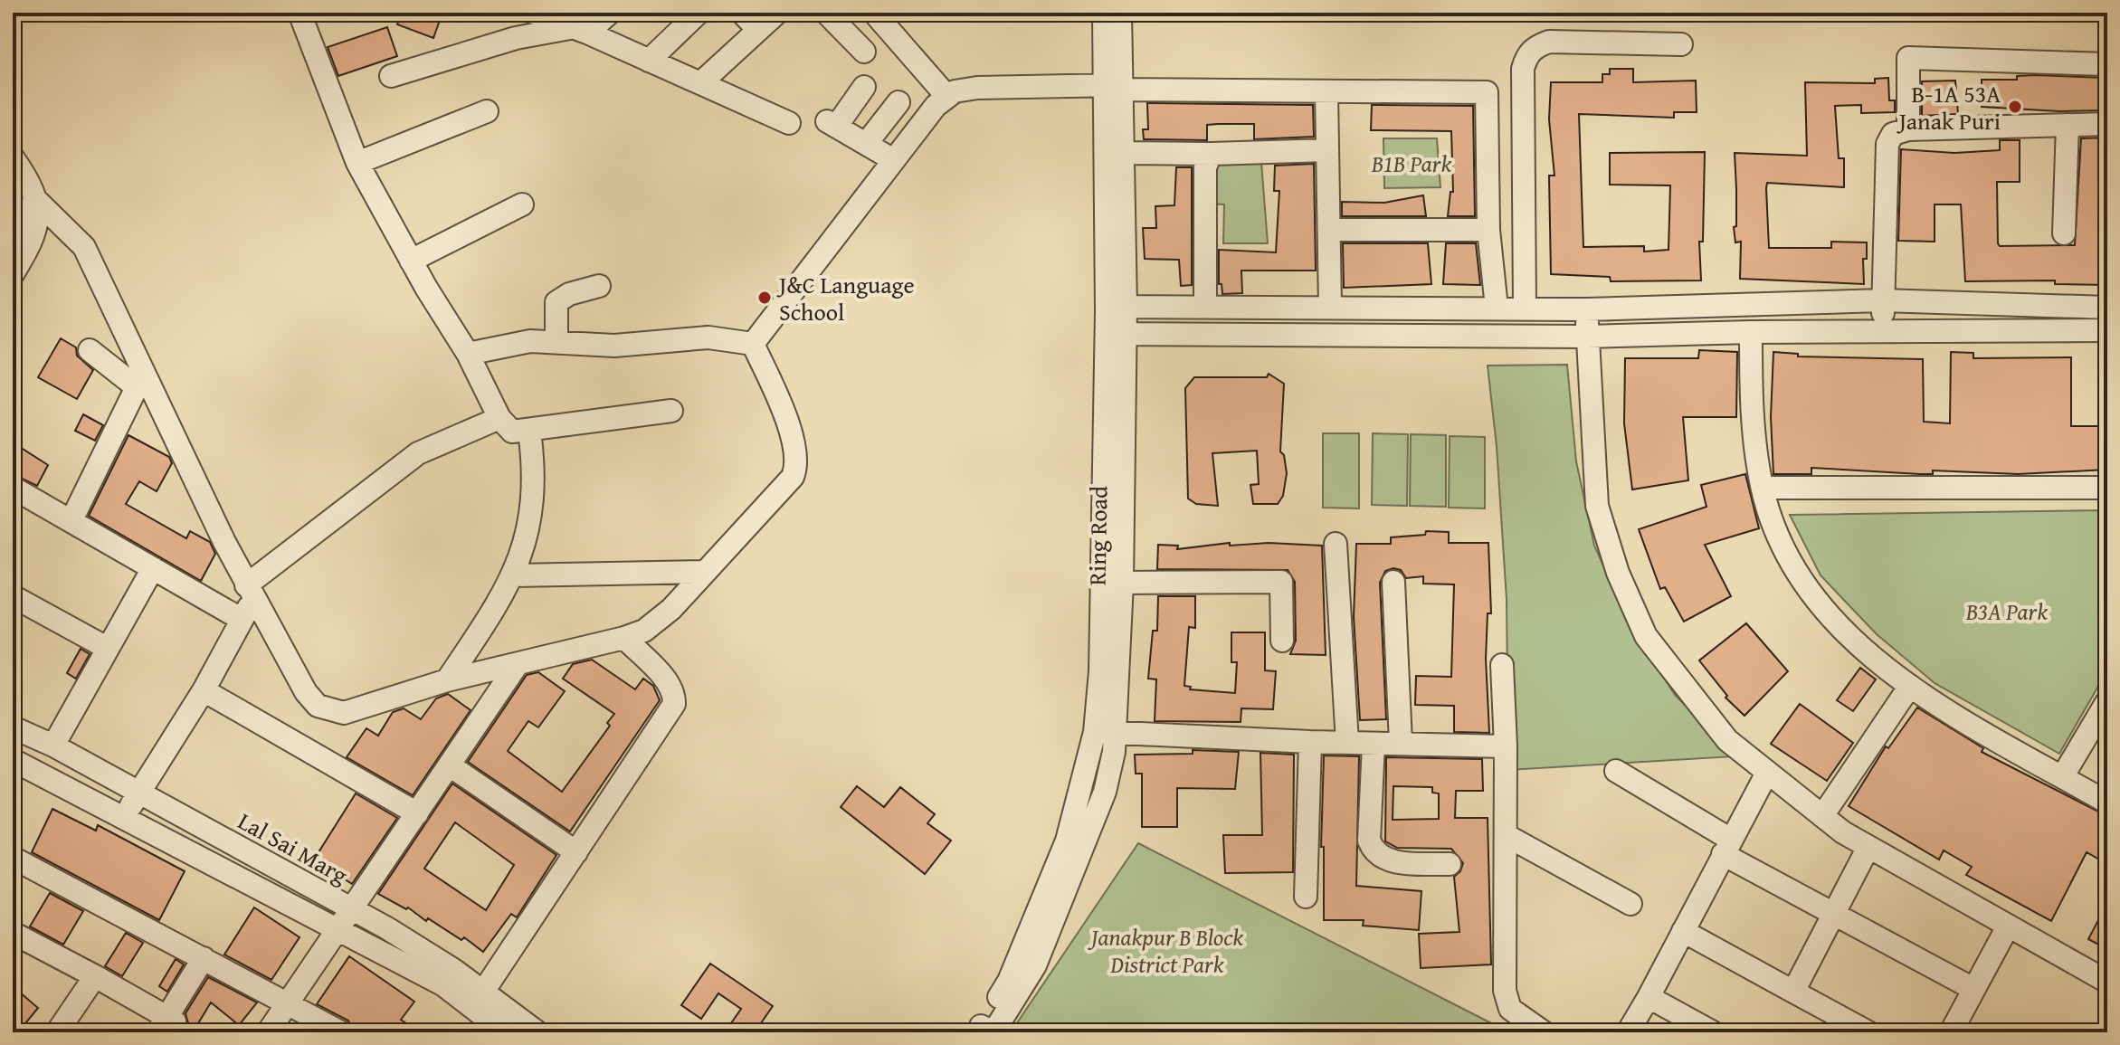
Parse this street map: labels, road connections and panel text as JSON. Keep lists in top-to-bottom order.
{
  "streets": {
    "street": ["Ring Road", "Lal Sai Marg"]
  },
  "parks": ["B1B Park", "B3A Park", "Janakpur B Block District Park"],
  "places": ["B-1A 53A Janak Puri", "J&C Language School"]
}
